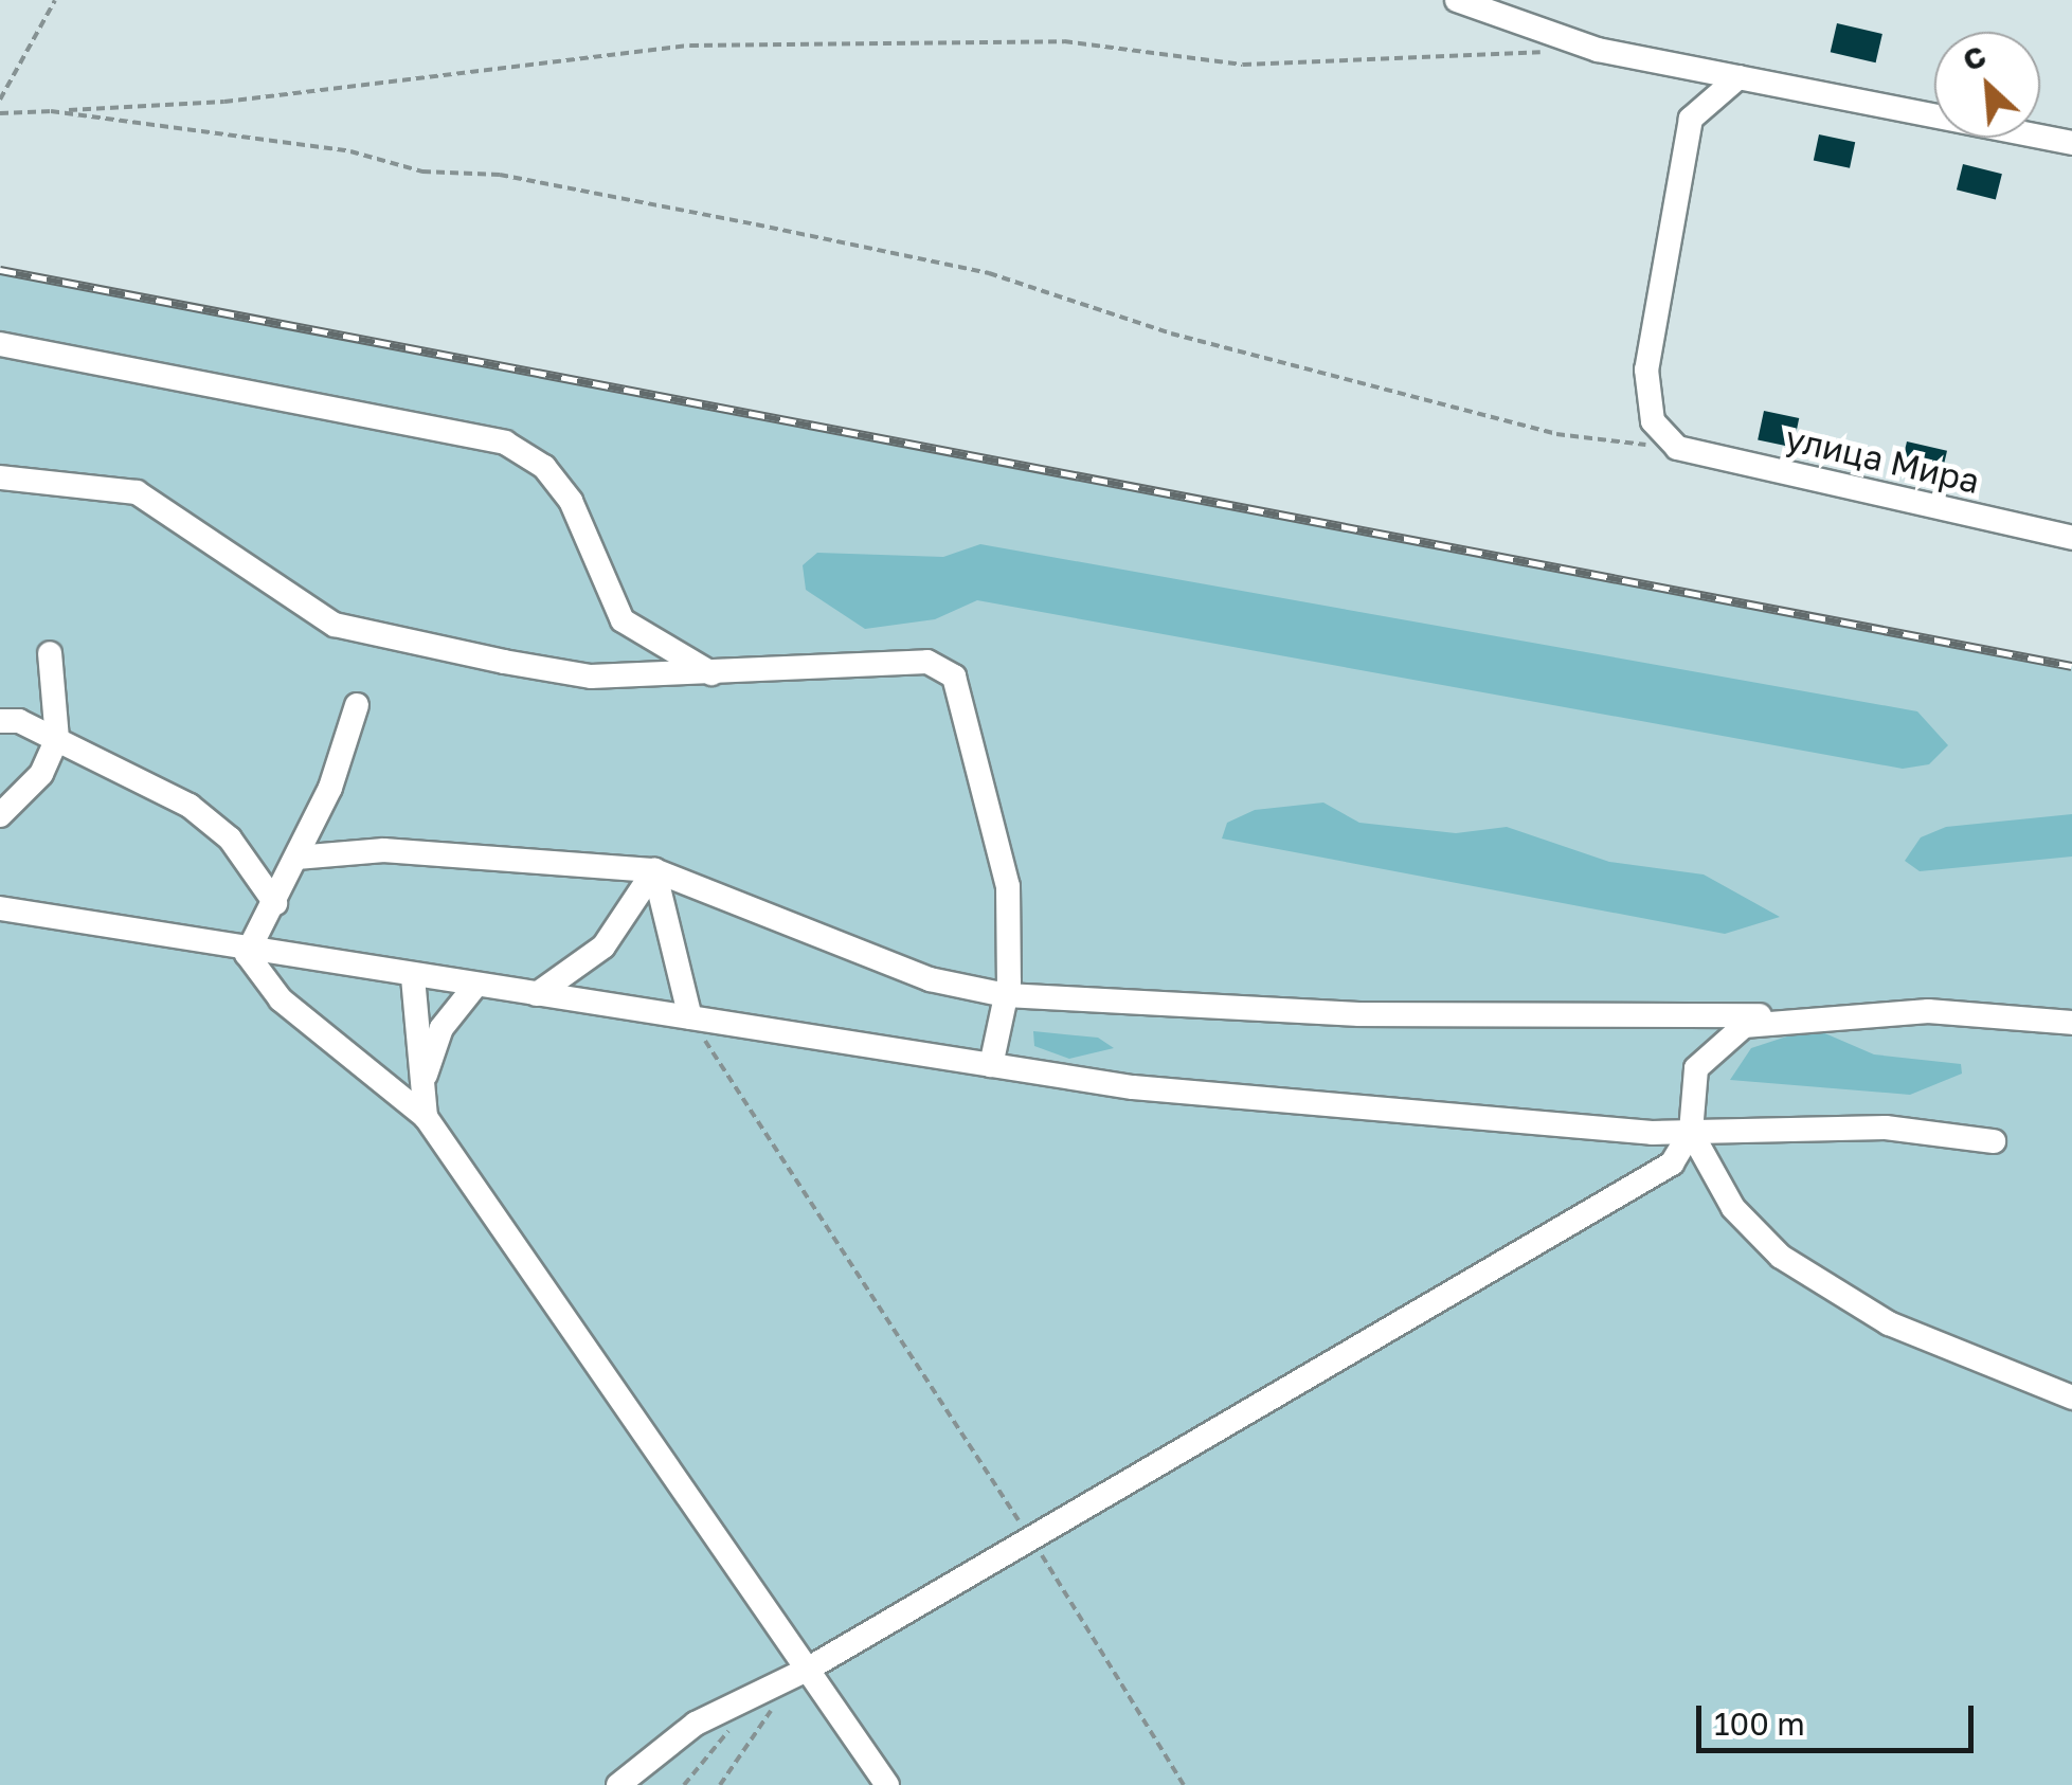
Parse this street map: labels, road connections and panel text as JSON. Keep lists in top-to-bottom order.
{
  "streets": {
    "street": ["улица Мира"]
  },
  "scale_bar": "100 m",
  "north": "top left"
}
